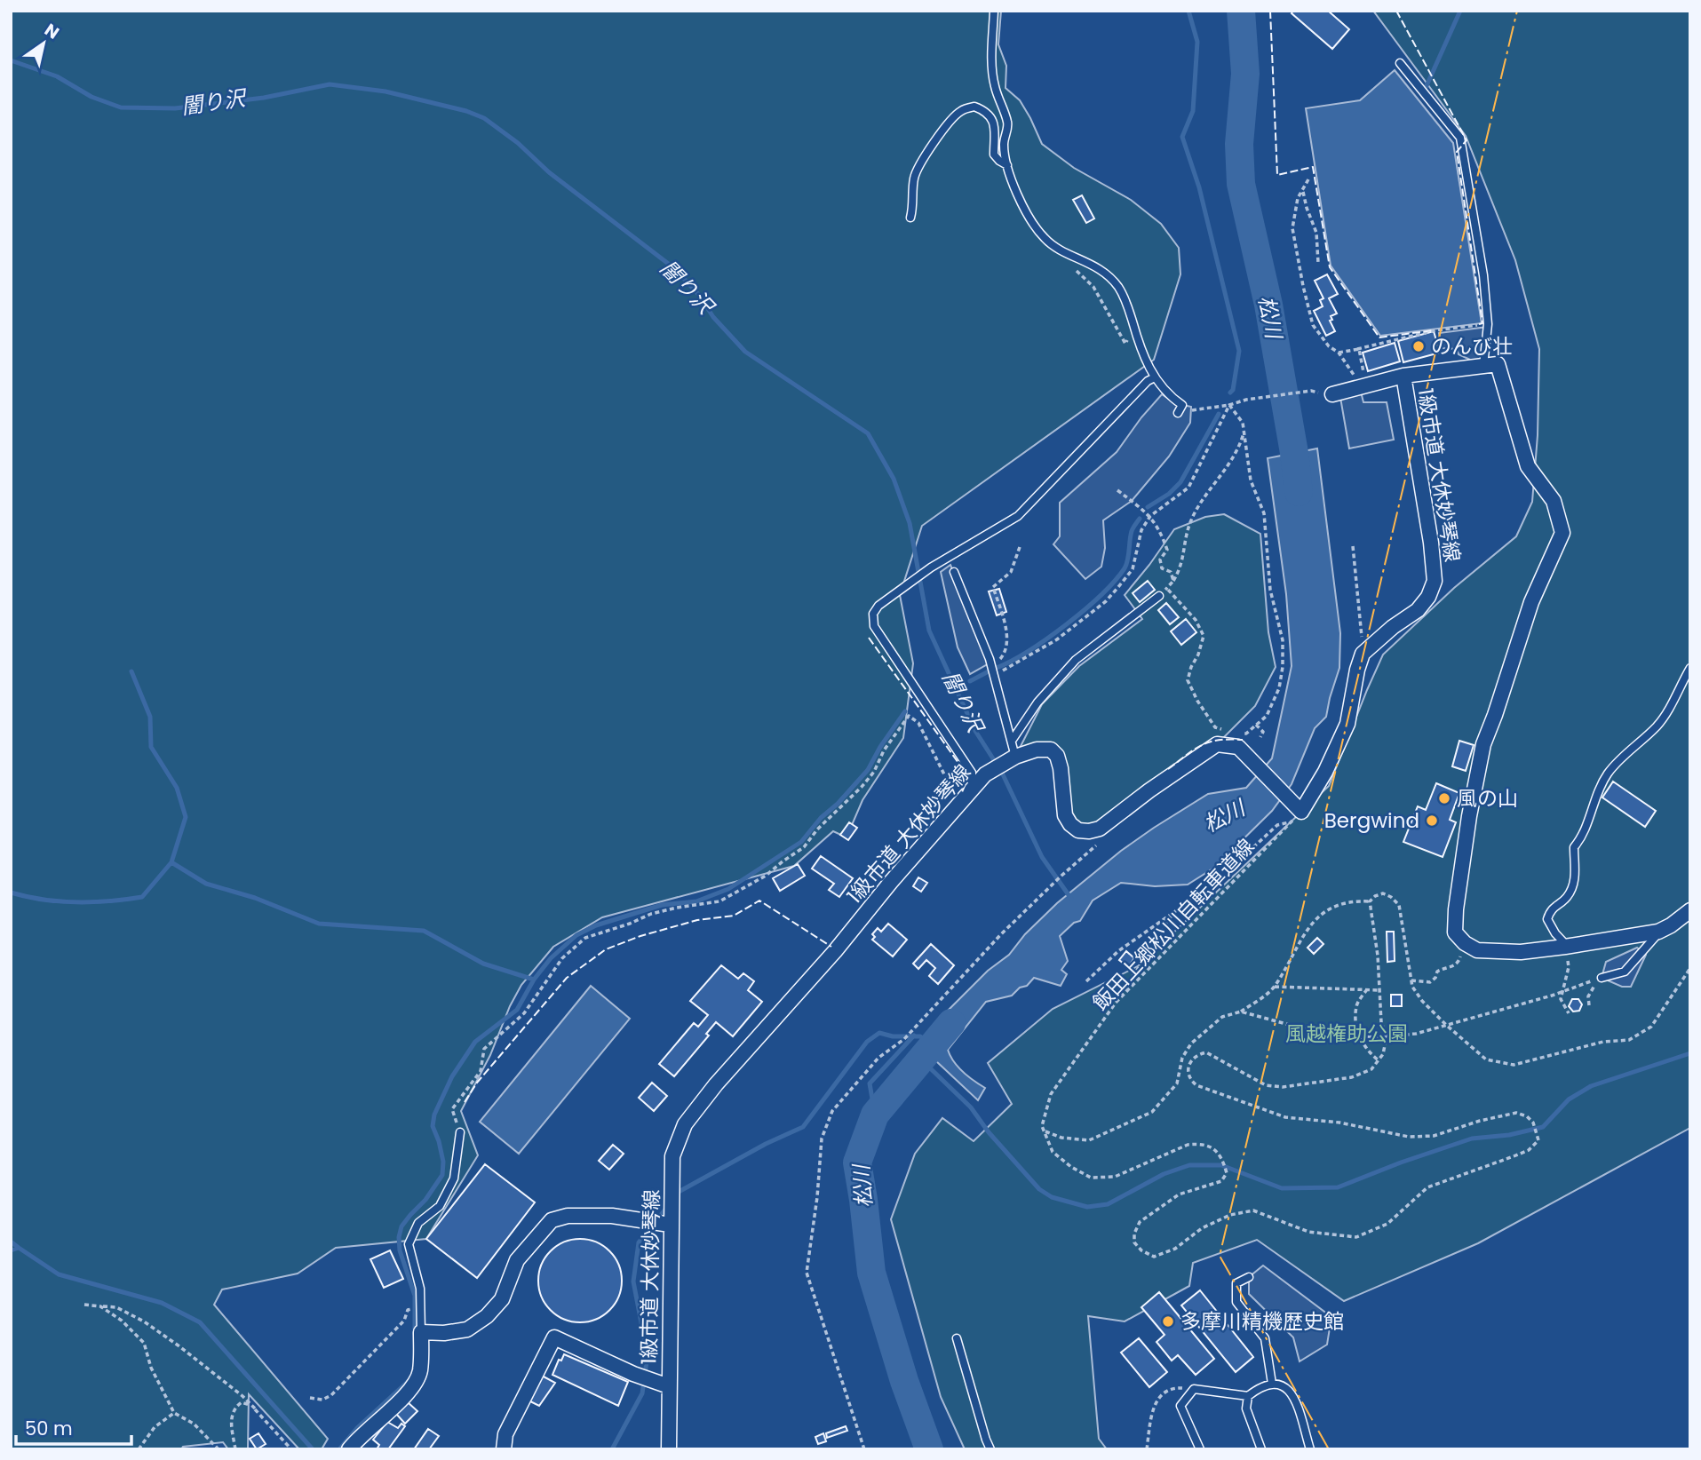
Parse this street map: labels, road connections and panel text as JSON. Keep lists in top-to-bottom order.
{
  "streets": {
    "street": ["1級市道 大休妙琴線"],
    "path": ["飯田上郷松川自転車道線"]
  },
  "water": ["闇り沢", "松川"],
  "parks": ["風越権助公園"],
  "places": [
    "のんび壮",
    "風の山",
    "Bergwind",
    "多摩川精機歴史館"
  ],
  "scale_bar": "50 m",
  "north": "top right"
}
